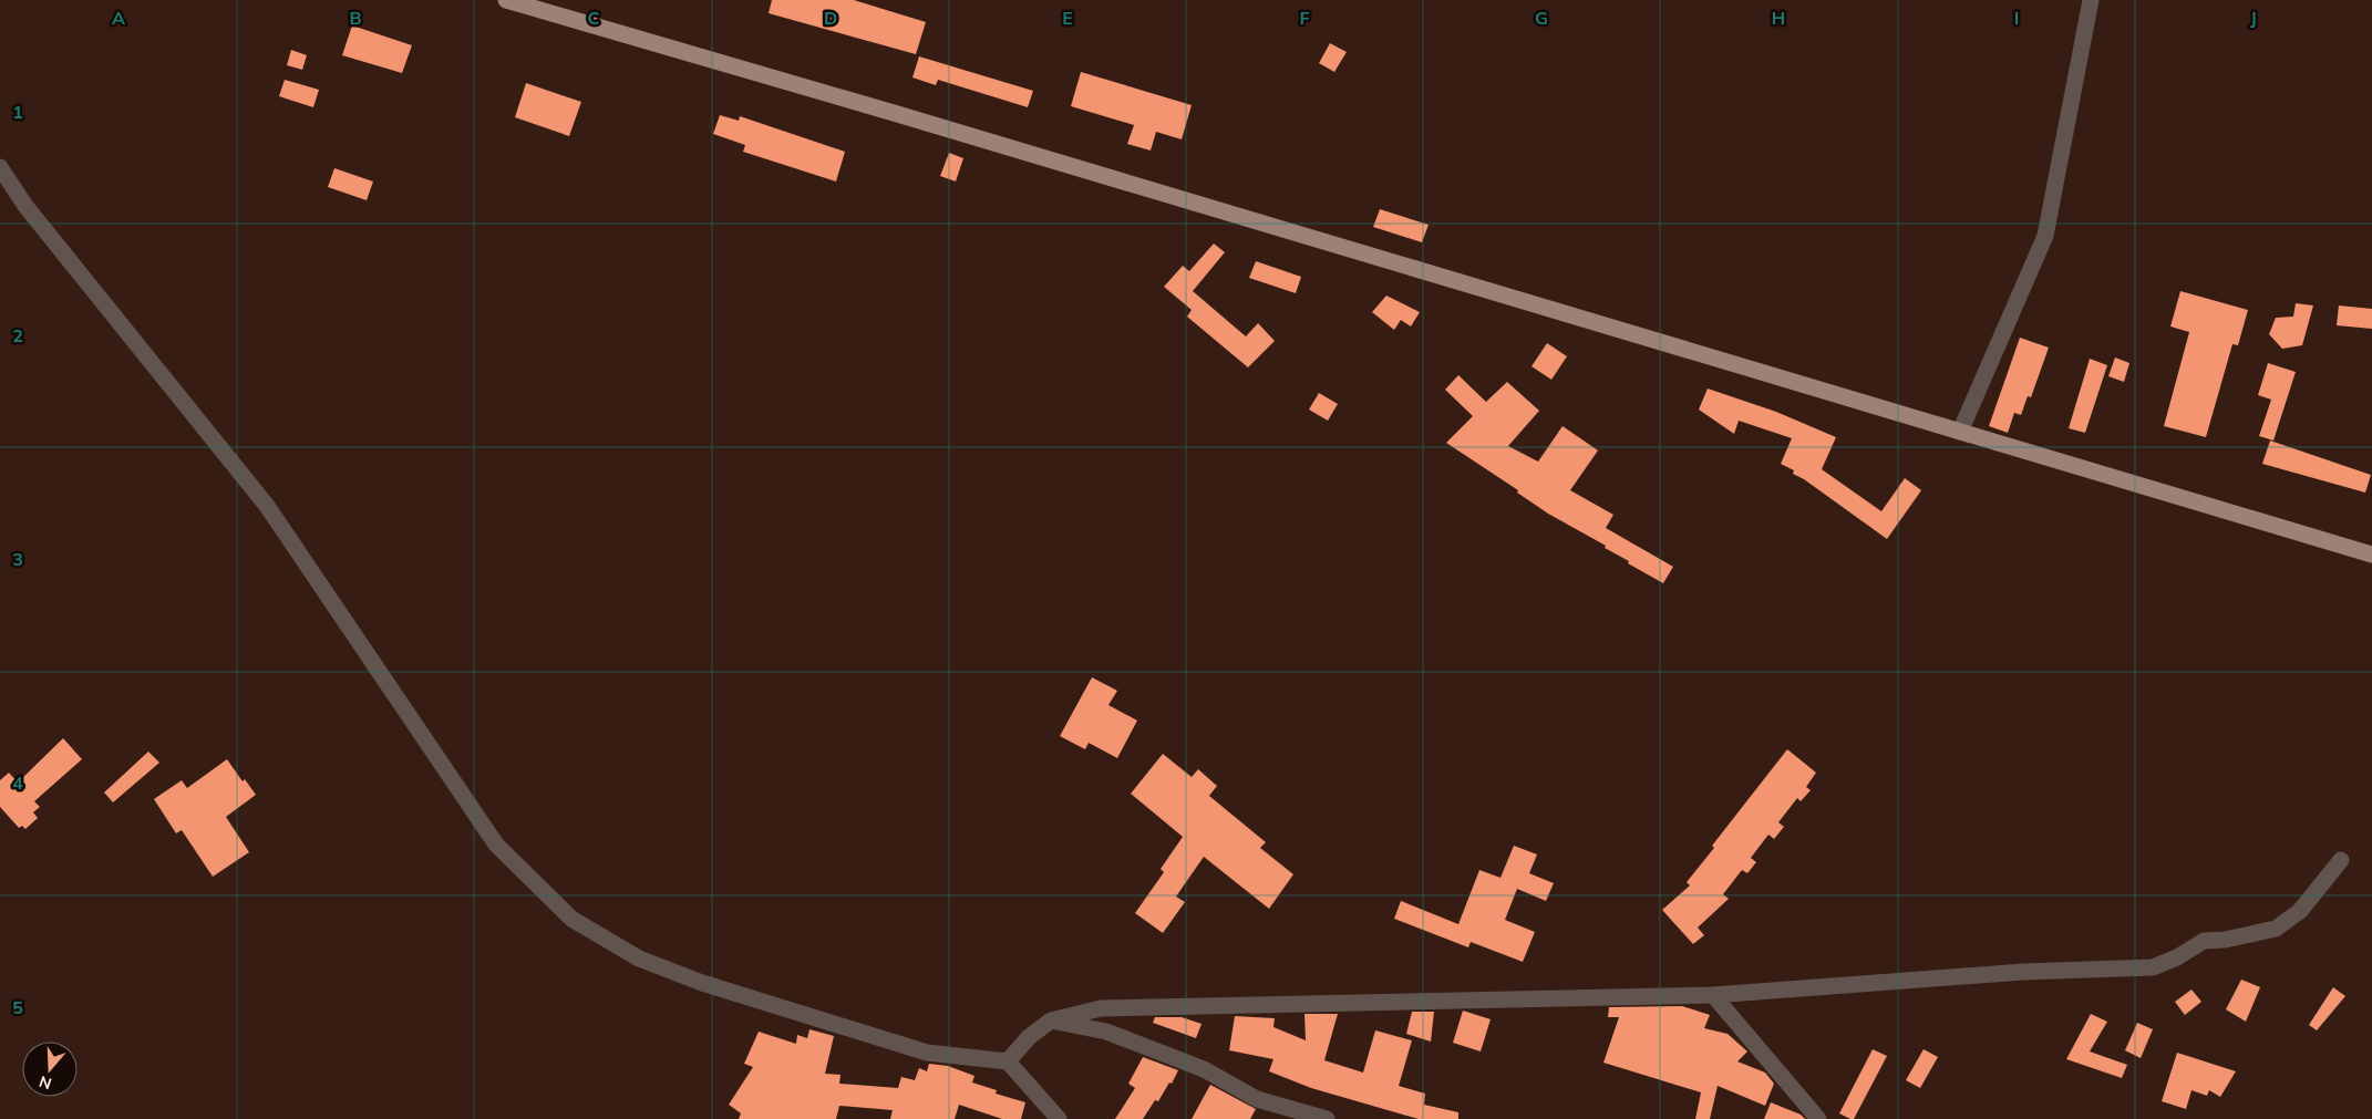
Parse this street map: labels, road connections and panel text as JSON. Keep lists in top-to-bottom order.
{
  "north": "bottom",
  "grid": {
    "columns": [
      "A",
      "B",
      "C",
      "D",
      "E",
      "F",
      "G",
      "H",
      "I",
      "J"
    ],
    "rows": [
      "1",
      "2",
      "3",
      "4",
      "5"
    ]
  }
}
